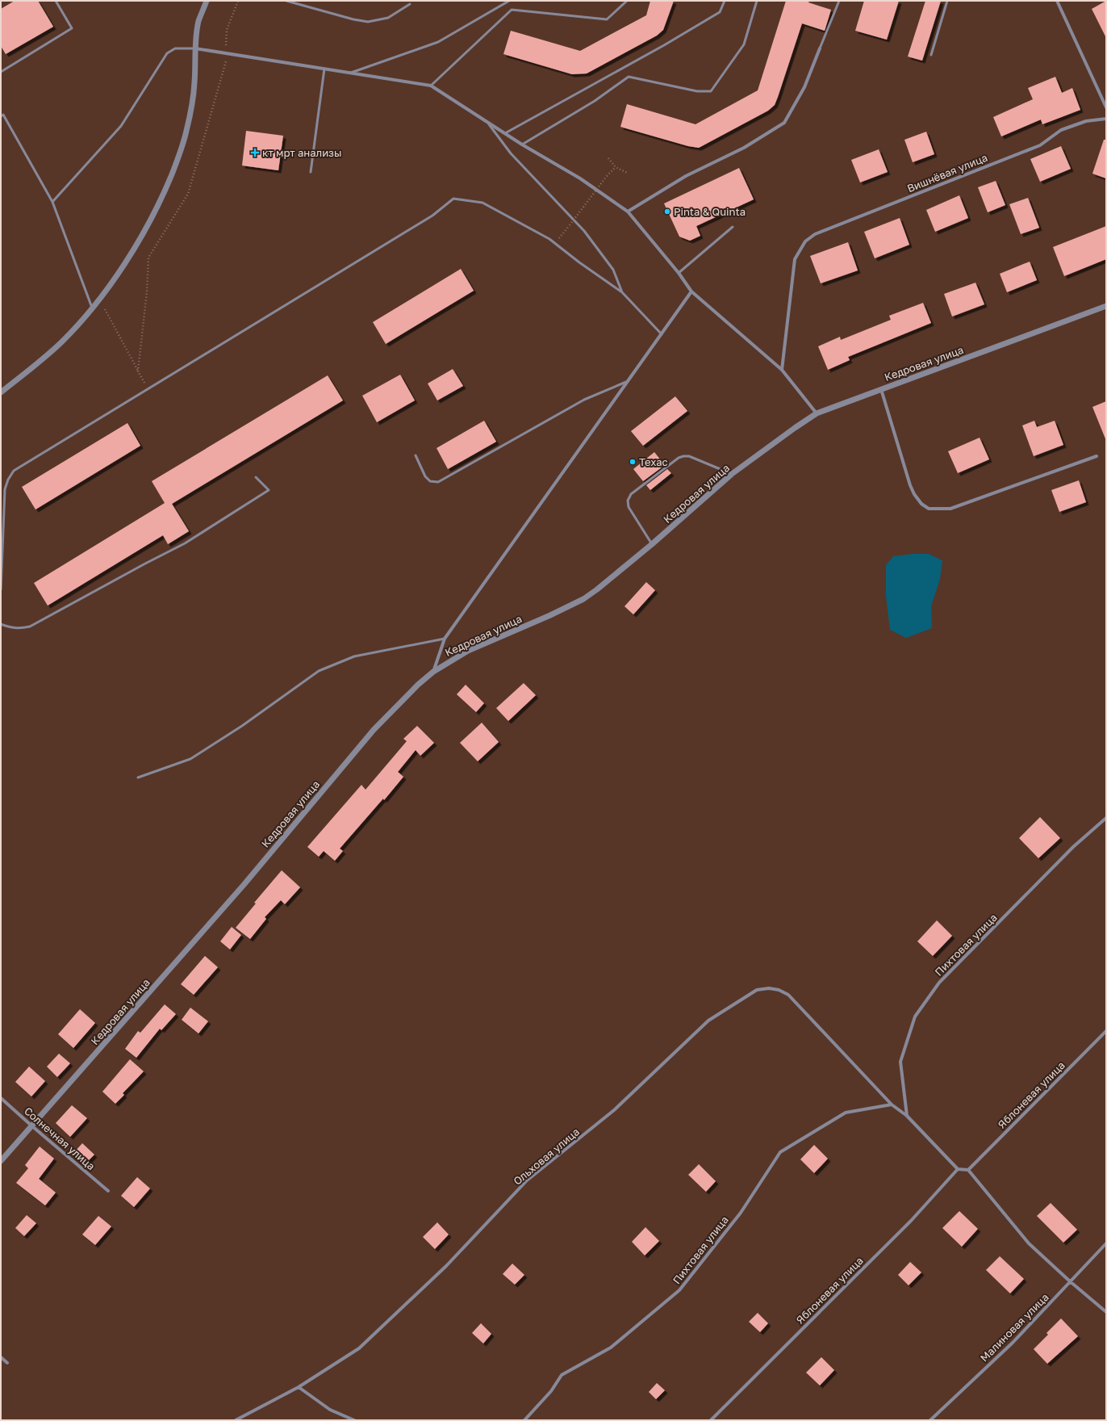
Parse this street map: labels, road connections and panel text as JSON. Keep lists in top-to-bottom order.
{
  "streets": {
    "street": [
      "Вишнёвая улица",
      "Кедровая улица",
      "Пихтовая улица",
      "Яблоневая улица",
      "Солнечная улица",
      "Ольховая улица",
      "Малиновая улица"
    ]
  },
  "crossings": [
    ["Кедровая улица", "Солнечная улица"],
    ["Пихтовая улица", "Ольховая улица"]
  ],
  "places": {
    "health": ["кт мрт анализы"],
    "other": ["Pinta & Quinta", "Техас"]
  }
}
